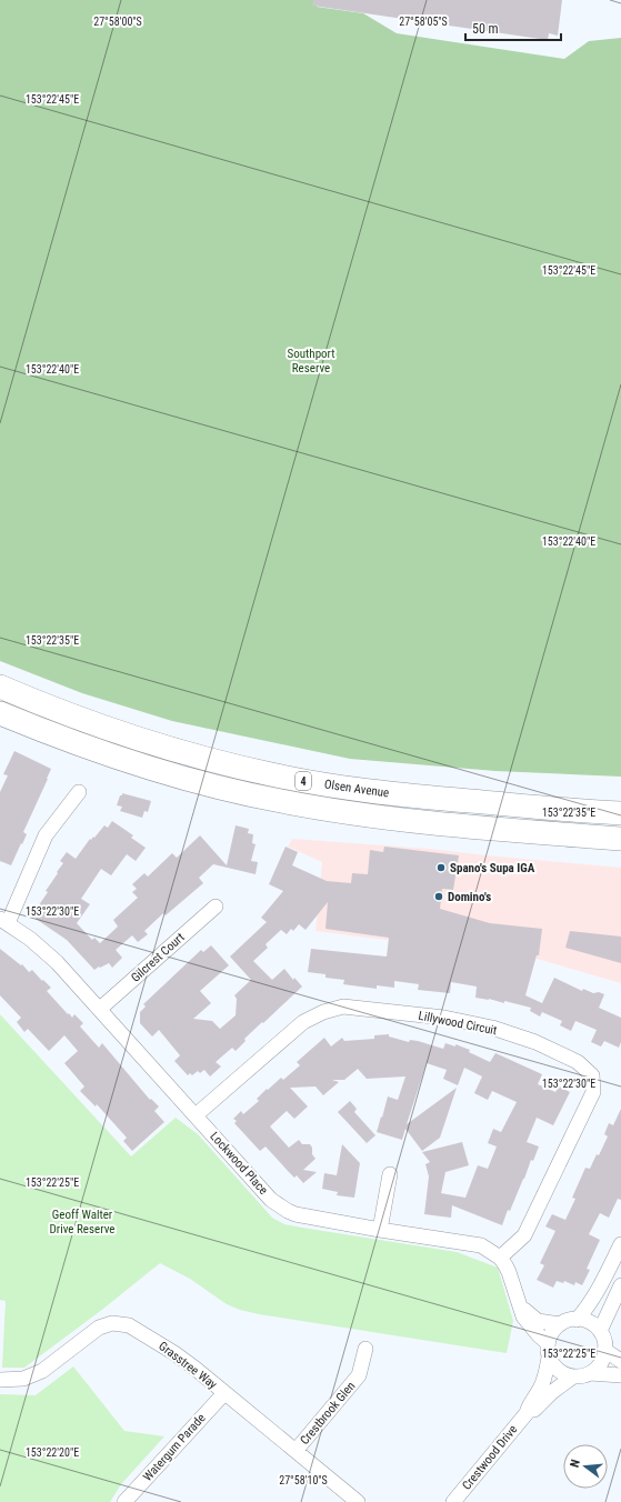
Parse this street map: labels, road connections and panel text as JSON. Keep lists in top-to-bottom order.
{
  "streets": {
    "main road": ["4", "Olsen Avenue"],
    "street": [
      "Gilcrest Court",
      "Lillywood Circuit",
      "Lockwood Place",
      "Grasstree Way",
      "Crestbrook Glen",
      "Watergum Parade",
      "Crestwood Drive"
    ]
  },
  "crossings": [
    ["Gilcrest Court", "Lockwood Place"],
    ["Lillywood Circuit", "Lockwood Place"],
    ["Lockwood Place", "Crestwood Drive"],
    ["Grasstree Way", "Crestbrook Glen"],
    ["Grasstree Way", "Watergum Parade"]
  ],
  "parks": ["Southport Reserve", "Geoff Walter Drive Reserve"],
  "places": ["Spano's Supa IGA", "Domino's"],
  "scale_bar": "50 m",
  "north": "left",
  "coordinates": [
    "27°58'00\"S",
    "27°58'05\"S",
    "153°22'45\"E",
    "153°22'40\"E",
    "153°22'35\"E",
    "153°22'30\"E",
    "153°22'25\"E",
    "153°22'20\"E",
    "27°58'10\"S"
  ]
}
